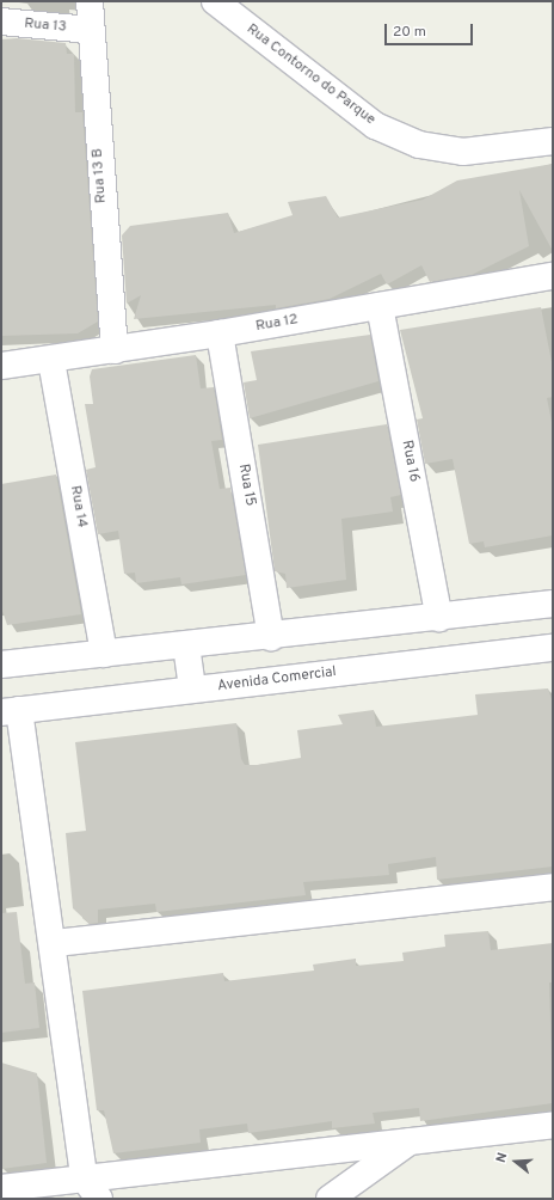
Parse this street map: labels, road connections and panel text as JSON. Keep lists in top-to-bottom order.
{
  "streets": {
    "street": [
      "Rua 13",
      "Rua Contorno do Parque",
      "Rua 13 B",
      "Rua 12",
      "Rua 16",
      "Rua 15",
      "Rua 14",
      "Avenida Comercial"
    ]
  },
  "crossings": [
    ["Rua 13", "Rua 13 B"],
    ["Rua 13 B", "Rua 12"],
    ["Rua 12", "Rua 16"],
    ["Rua 12", "Rua 15"],
    ["Rua 12", "Rua 14"]
  ],
  "scale_bar": "20 m",
  "north": "left"
}
